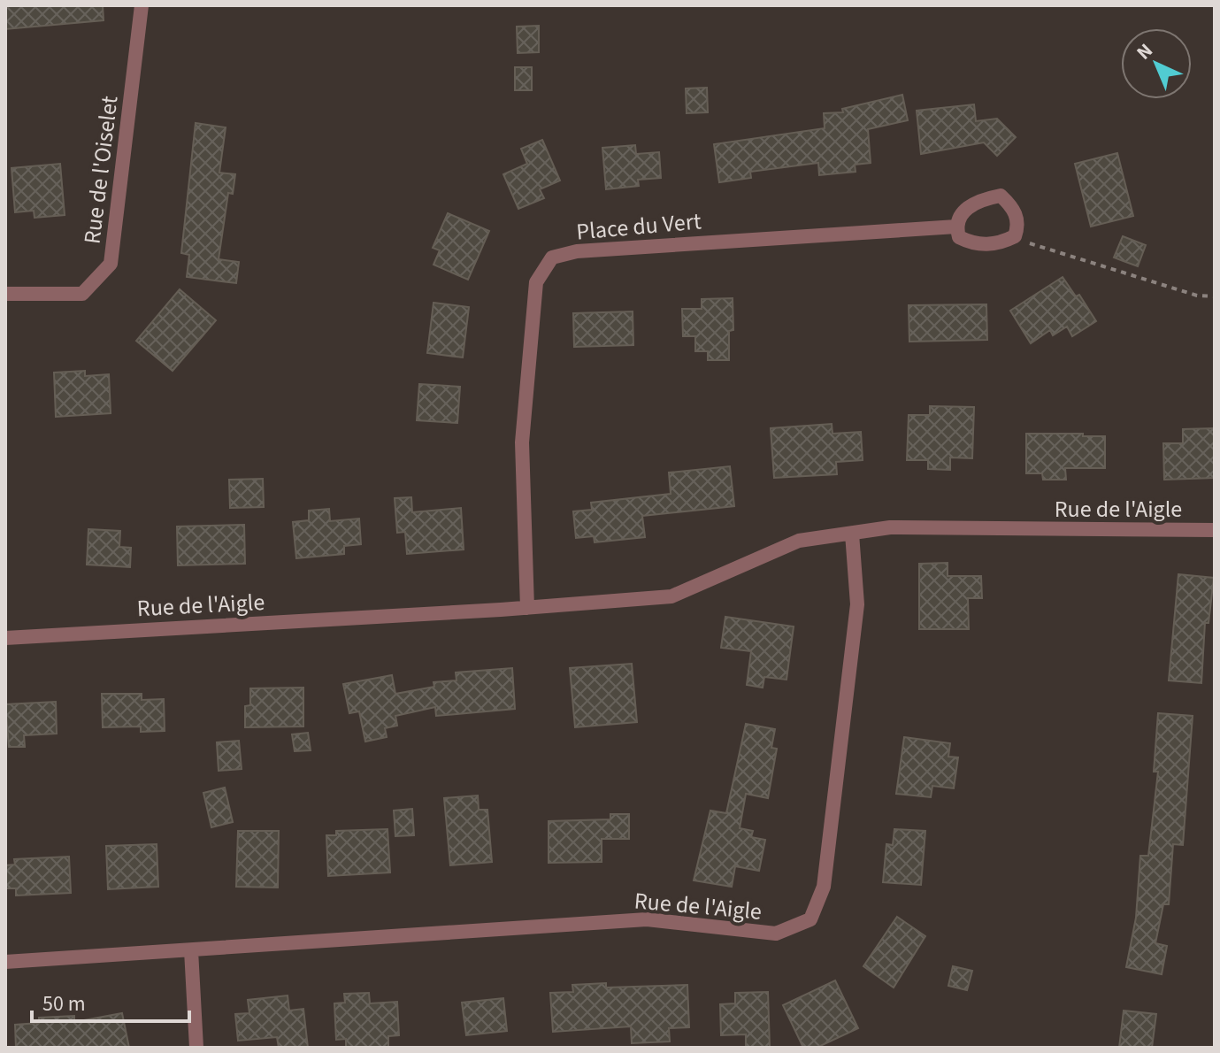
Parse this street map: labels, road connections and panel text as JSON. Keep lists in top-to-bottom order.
{
  "streets": {
    "street": ["Rue de l'Oiselet", "Place du Vert", "Rue de l'Aigle"]
  },
  "crossings": [
    ["Place du Vert", "Rue de l'Aigle"]
  ],
  "scale_bar": "50 m",
  "north": "top left"
}
